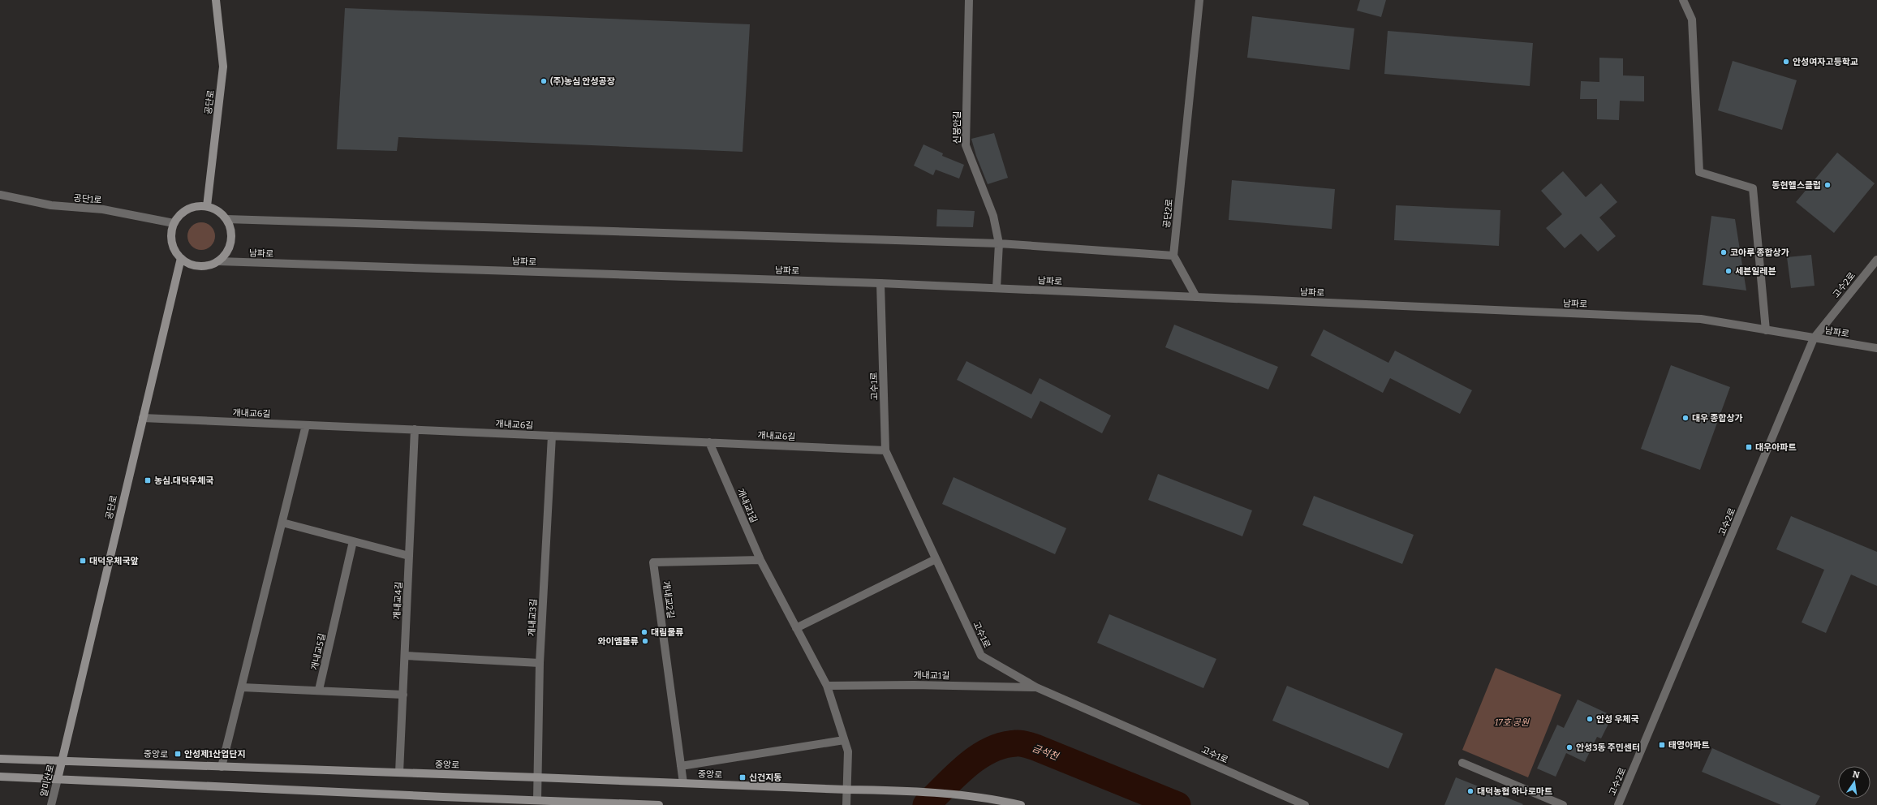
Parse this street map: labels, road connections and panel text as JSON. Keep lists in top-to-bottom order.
{
  "streets": {
    "main road": ["공단로", "중앙로", "알미산로"],
    "street": [
      "신봉안길",
      "공단1로",
      "공단2로",
      "남파로",
      "고수2로",
      "고수1로",
      "개내교6길",
      "개내교1길",
      "개내교2길",
      "개내교4길",
      "개내교3길",
      "개내교5길"
    ]
  },
  "crossings": [
    ["공단로", "공단1로"],
    ["공단로", "남파로"],
    ["공단로", "개내교6길"],
    ["공단로", "중앙로"],
    ["공단로", "알미산로"],
    ["신봉안길", "남파로"],
    ["공단1로", "남파로"],
    ["남파로", "고수2로"],
    ["남파로", "고수1로"],
    ["고수1로", "개내교6길"],
    ["고수1로", "개내교1길"],
    ["개내교6길", "개내교1길"],
    ["개내교6길", "개내교4길"],
    ["개내교6길", "개내교3길"],
    ["개내교1길", "개내교2길"],
    ["개내교1길", "중앙로"],
    ["개내교2길", "중앙로"],
    ["개내교4길", "중앙로"],
    ["개내교3길", "중앙로"],
    ["중앙로", "알미산로"]
  ],
  "water": ["금석천"],
  "parks": ["17호 공원"],
  "places": {
    "other": [
      "안성여자고등학교",
      "(주)농심 안성공장",
      "동현헬스클럽",
      "코아루 종합상가",
      "세븐일레븐",
      "대우 종합상가",
      "대림물류",
      "와이엠물류",
      "안성 우체국",
      "안성3동 주민센터",
      "대덕농협 하나로마트"
    ],
    "transit": [
      "대우아파트",
      "농심.대덕우체국",
      "대덕우체국앞",
      "태영아파트",
      "안성제1산업단지",
      "신건지동"
    ]
  },
  "north": "top"
}
